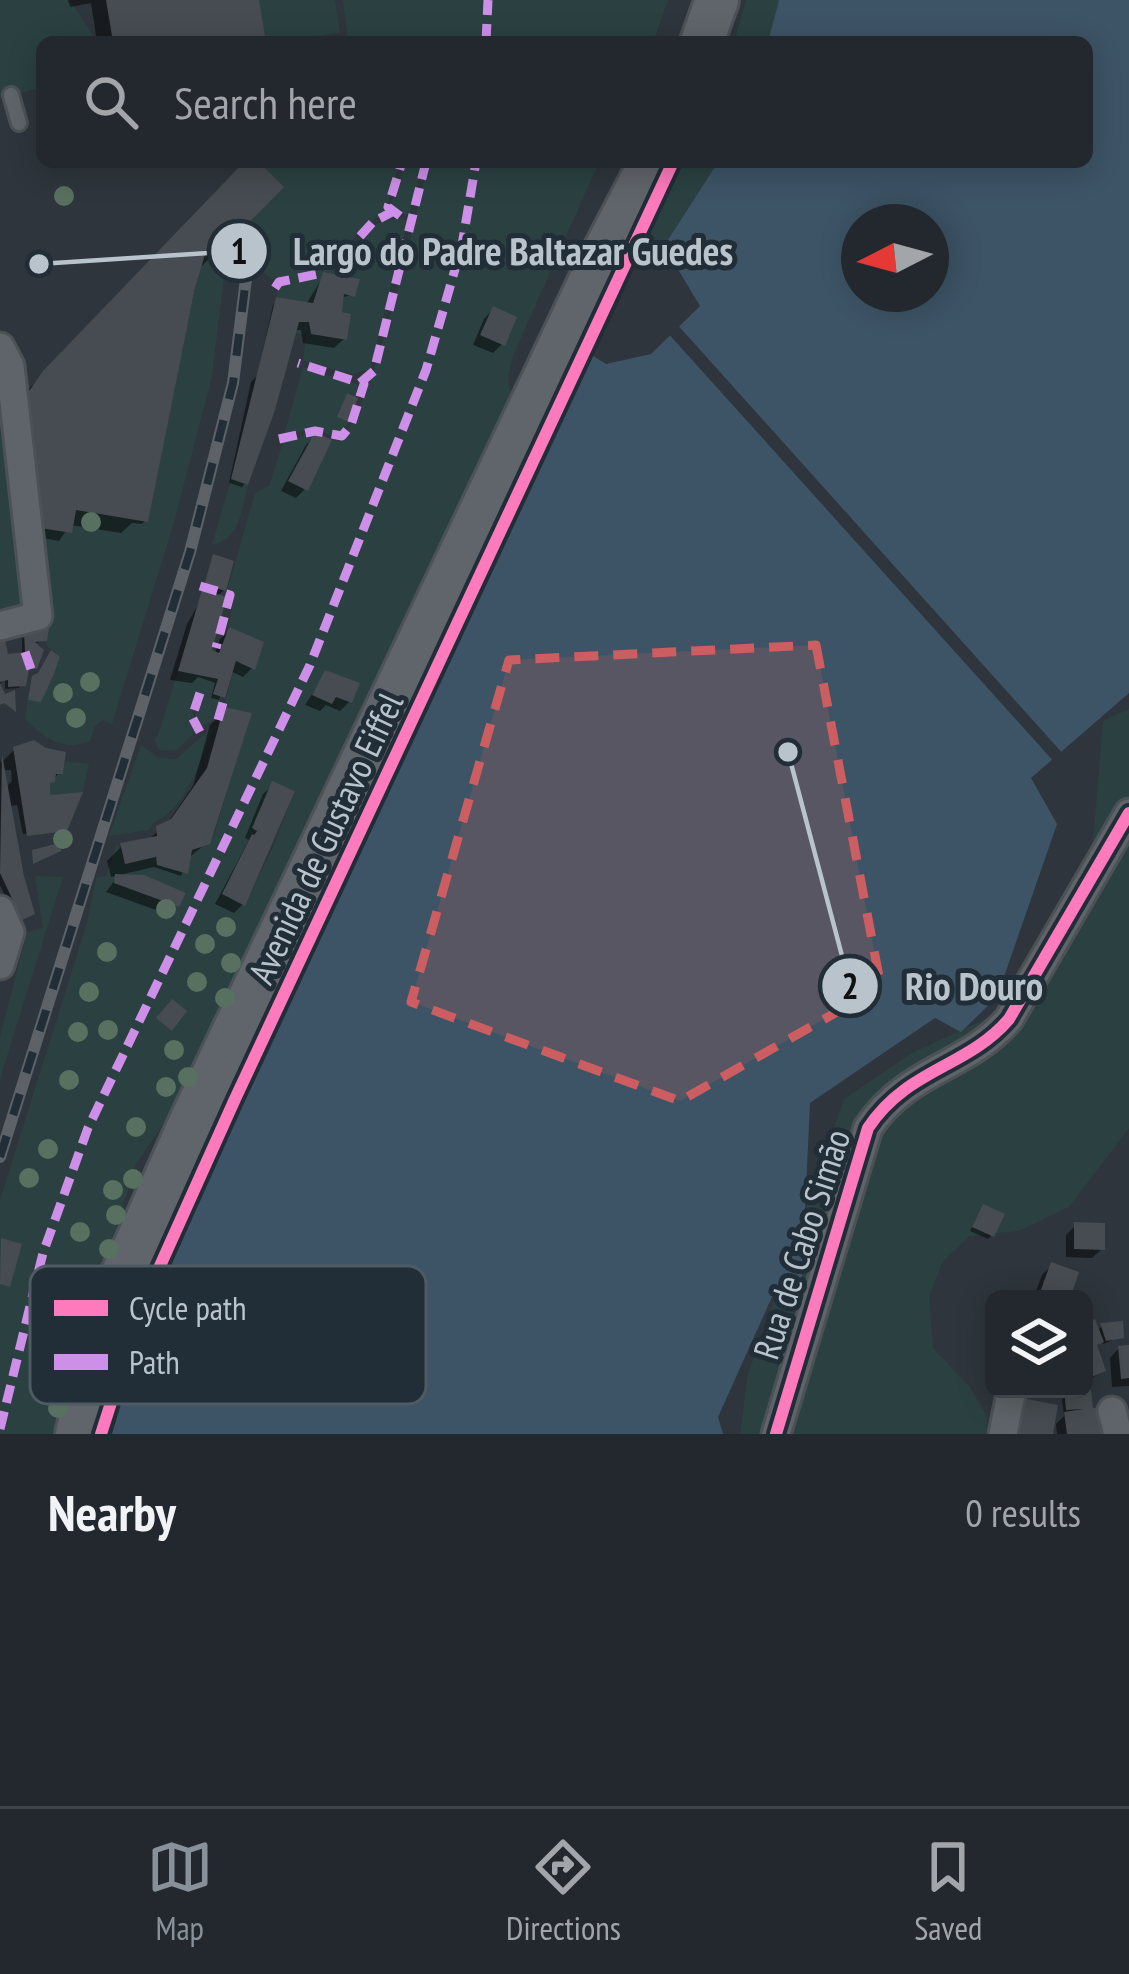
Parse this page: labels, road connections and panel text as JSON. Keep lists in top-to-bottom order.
{
  "streets": {
    "main road": ["Avenida de Gustavo Eiffel"],
    "street": ["Rua de Cabo Simão"]
  },
  "places": ["Largo do Padre Baltazar Guedes", "Rio Douro"],
  "legend": ["Cycle path", "Path"],
  "north": "left",
  "page": {
    "search": "Search here",
    "heading": ["Nearby", "0 results"],
    "nav": ["Map", "Directions", "Saved"]
  }
}
